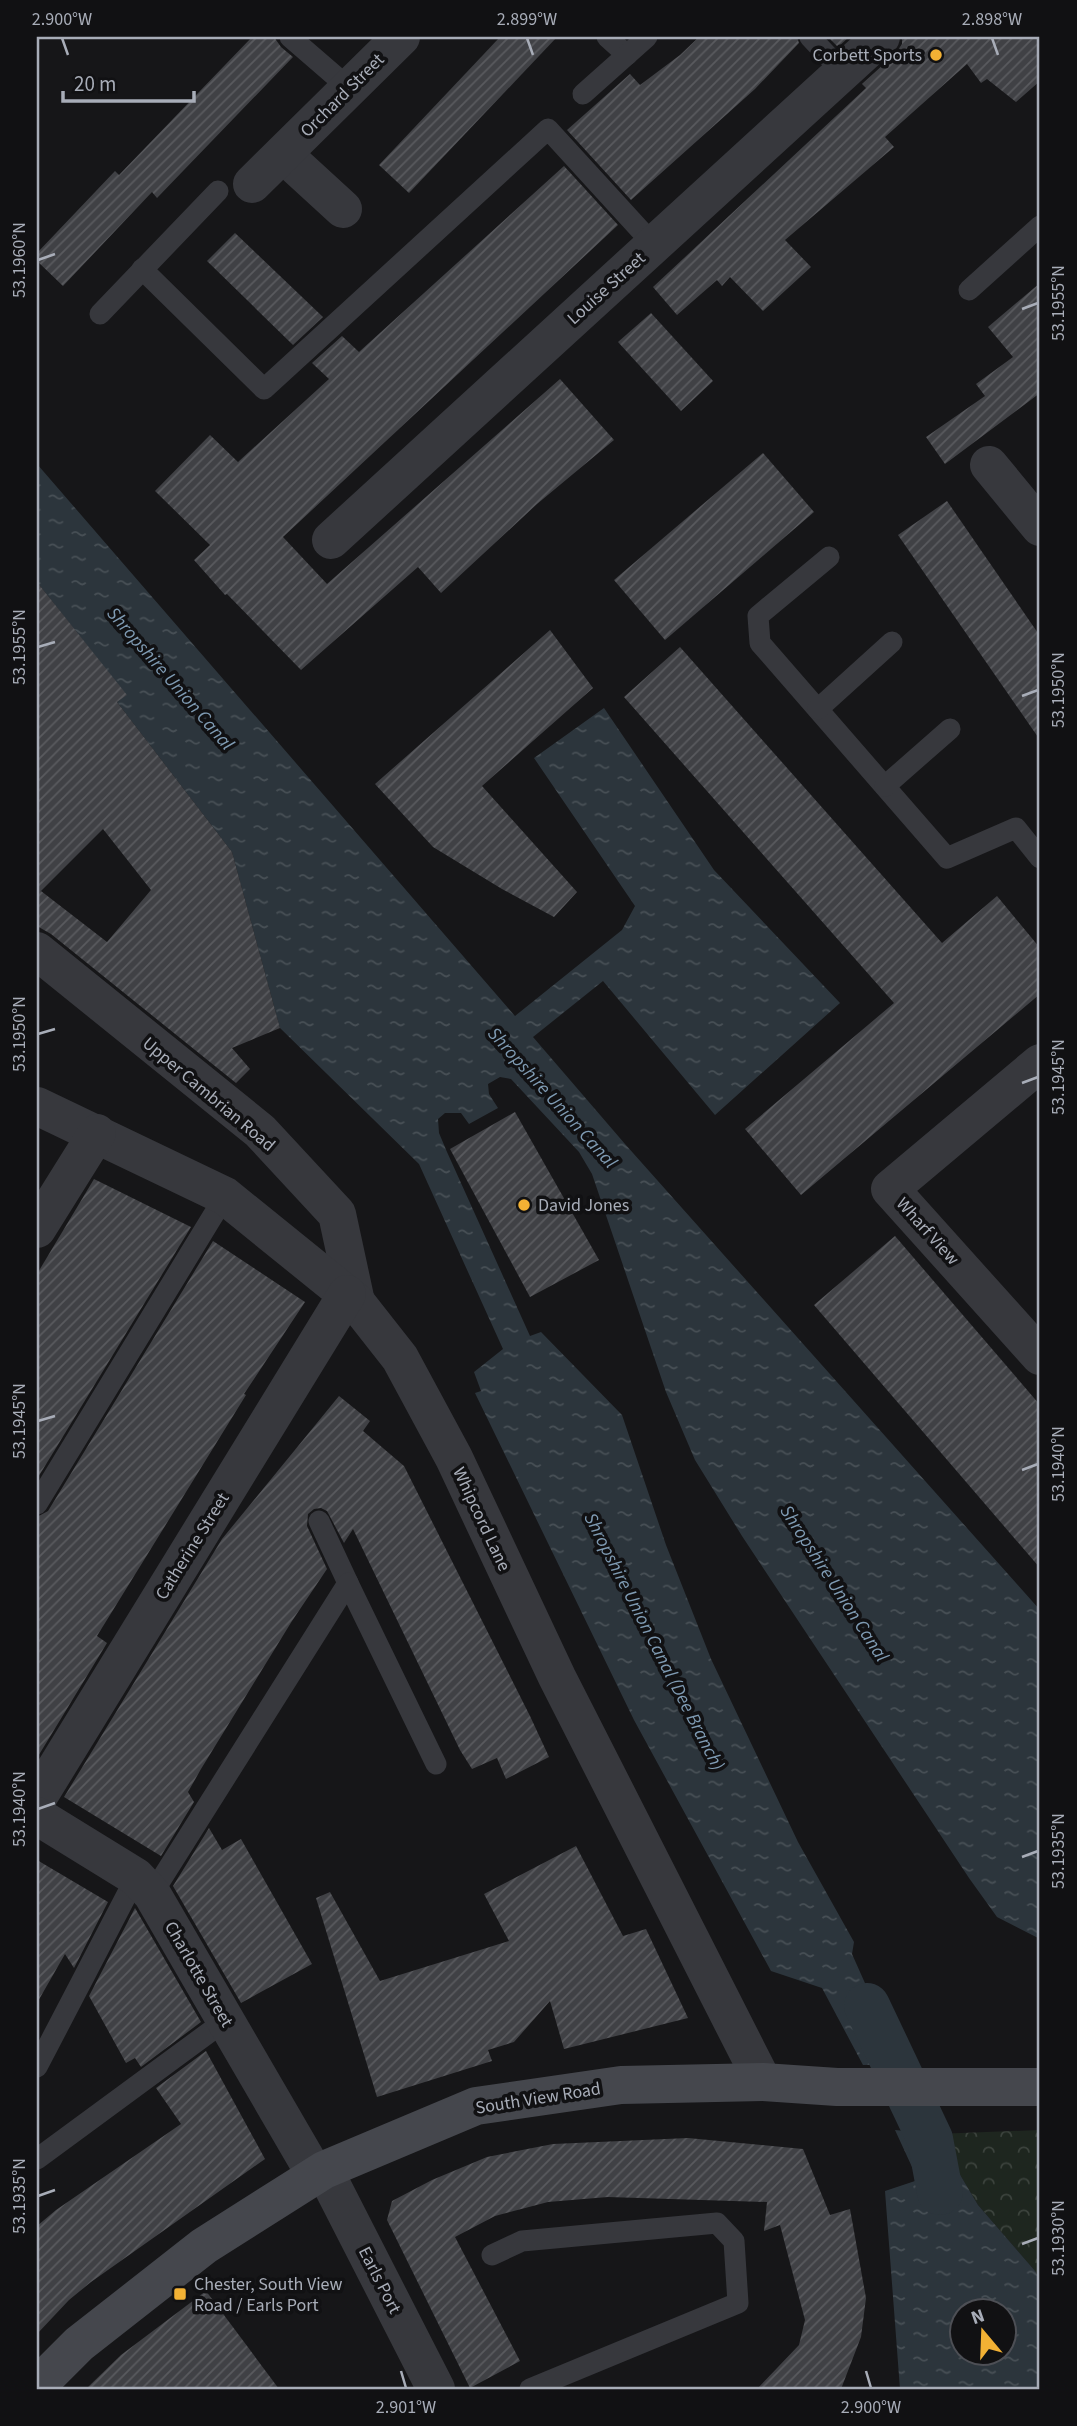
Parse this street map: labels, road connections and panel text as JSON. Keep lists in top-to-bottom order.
{
  "streets": {
    "street": [
      "Orchard Street",
      "Louise Street",
      "Upper Cambrian Road",
      "Wharf View",
      "Whipcord Lane",
      "Catherine Street",
      "Charlotte Street",
      "South View Road",
      "Earls Port"
    ]
  },
  "crossings": [
    ["Upper Cambrian Road", "Whipcord Lane"],
    ["Upper Cambrian Road", "Catherine Street"],
    ["Whipcord Lane", "Catherine Street"],
    ["Whipcord Lane", "South View Road"],
    ["Charlotte Street", "South View Road"],
    ["Charlotte Street", "Earls Port"],
    ["South View Road", "Earls Port"]
  ],
  "water": ["Shropshire Union Canal", "Shropshire Union Canal (Dee Branch)"],
  "places": {
    "other": ["Corbett Sports", "David Jones"],
    "transit": ["Chester, South View Road / Earls Port"]
  },
  "scale_bar": "20 m",
  "north": "top",
  "coordinates": [
    "2.900°W",
    "2.899°W",
    "2.898°W",
    "53.1960°N",
    "53.1955°N",
    "53.1950°N",
    "53.1945°N",
    "53.1940°N",
    "53.1935°N",
    "53.1930°N",
    "2.901°W"
  ]
}
